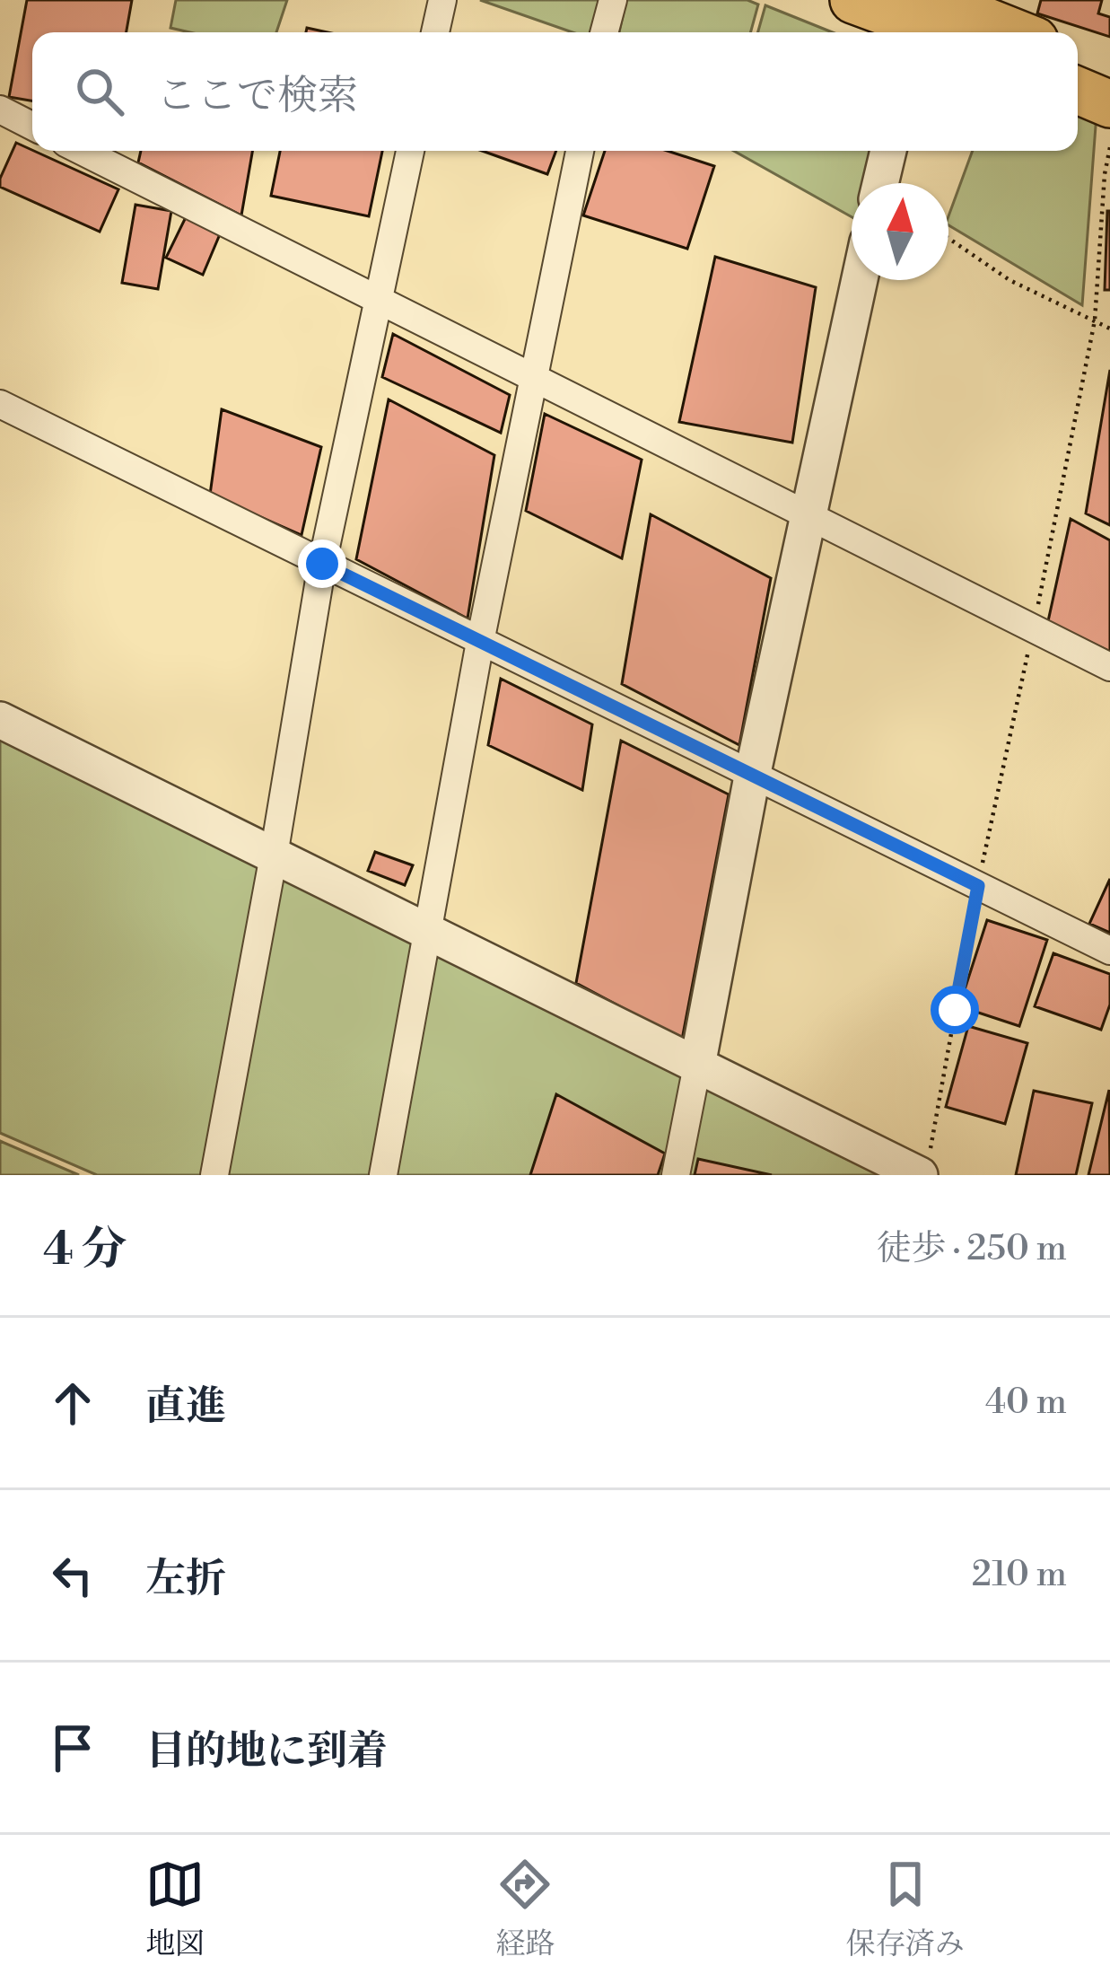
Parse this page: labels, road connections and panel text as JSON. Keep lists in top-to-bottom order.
{
  "north": "top",
  "page": {
    "search": "ここで検索",
    "heading": ["4 分", "徒歩 · 250 m"],
    "list": [
      ["直進", "40 m"],
      ["左折", "210 m"],
      "目的地に到着"
    ],
    "nav": ["地図", "経路", "保存済み"]
  }
}
